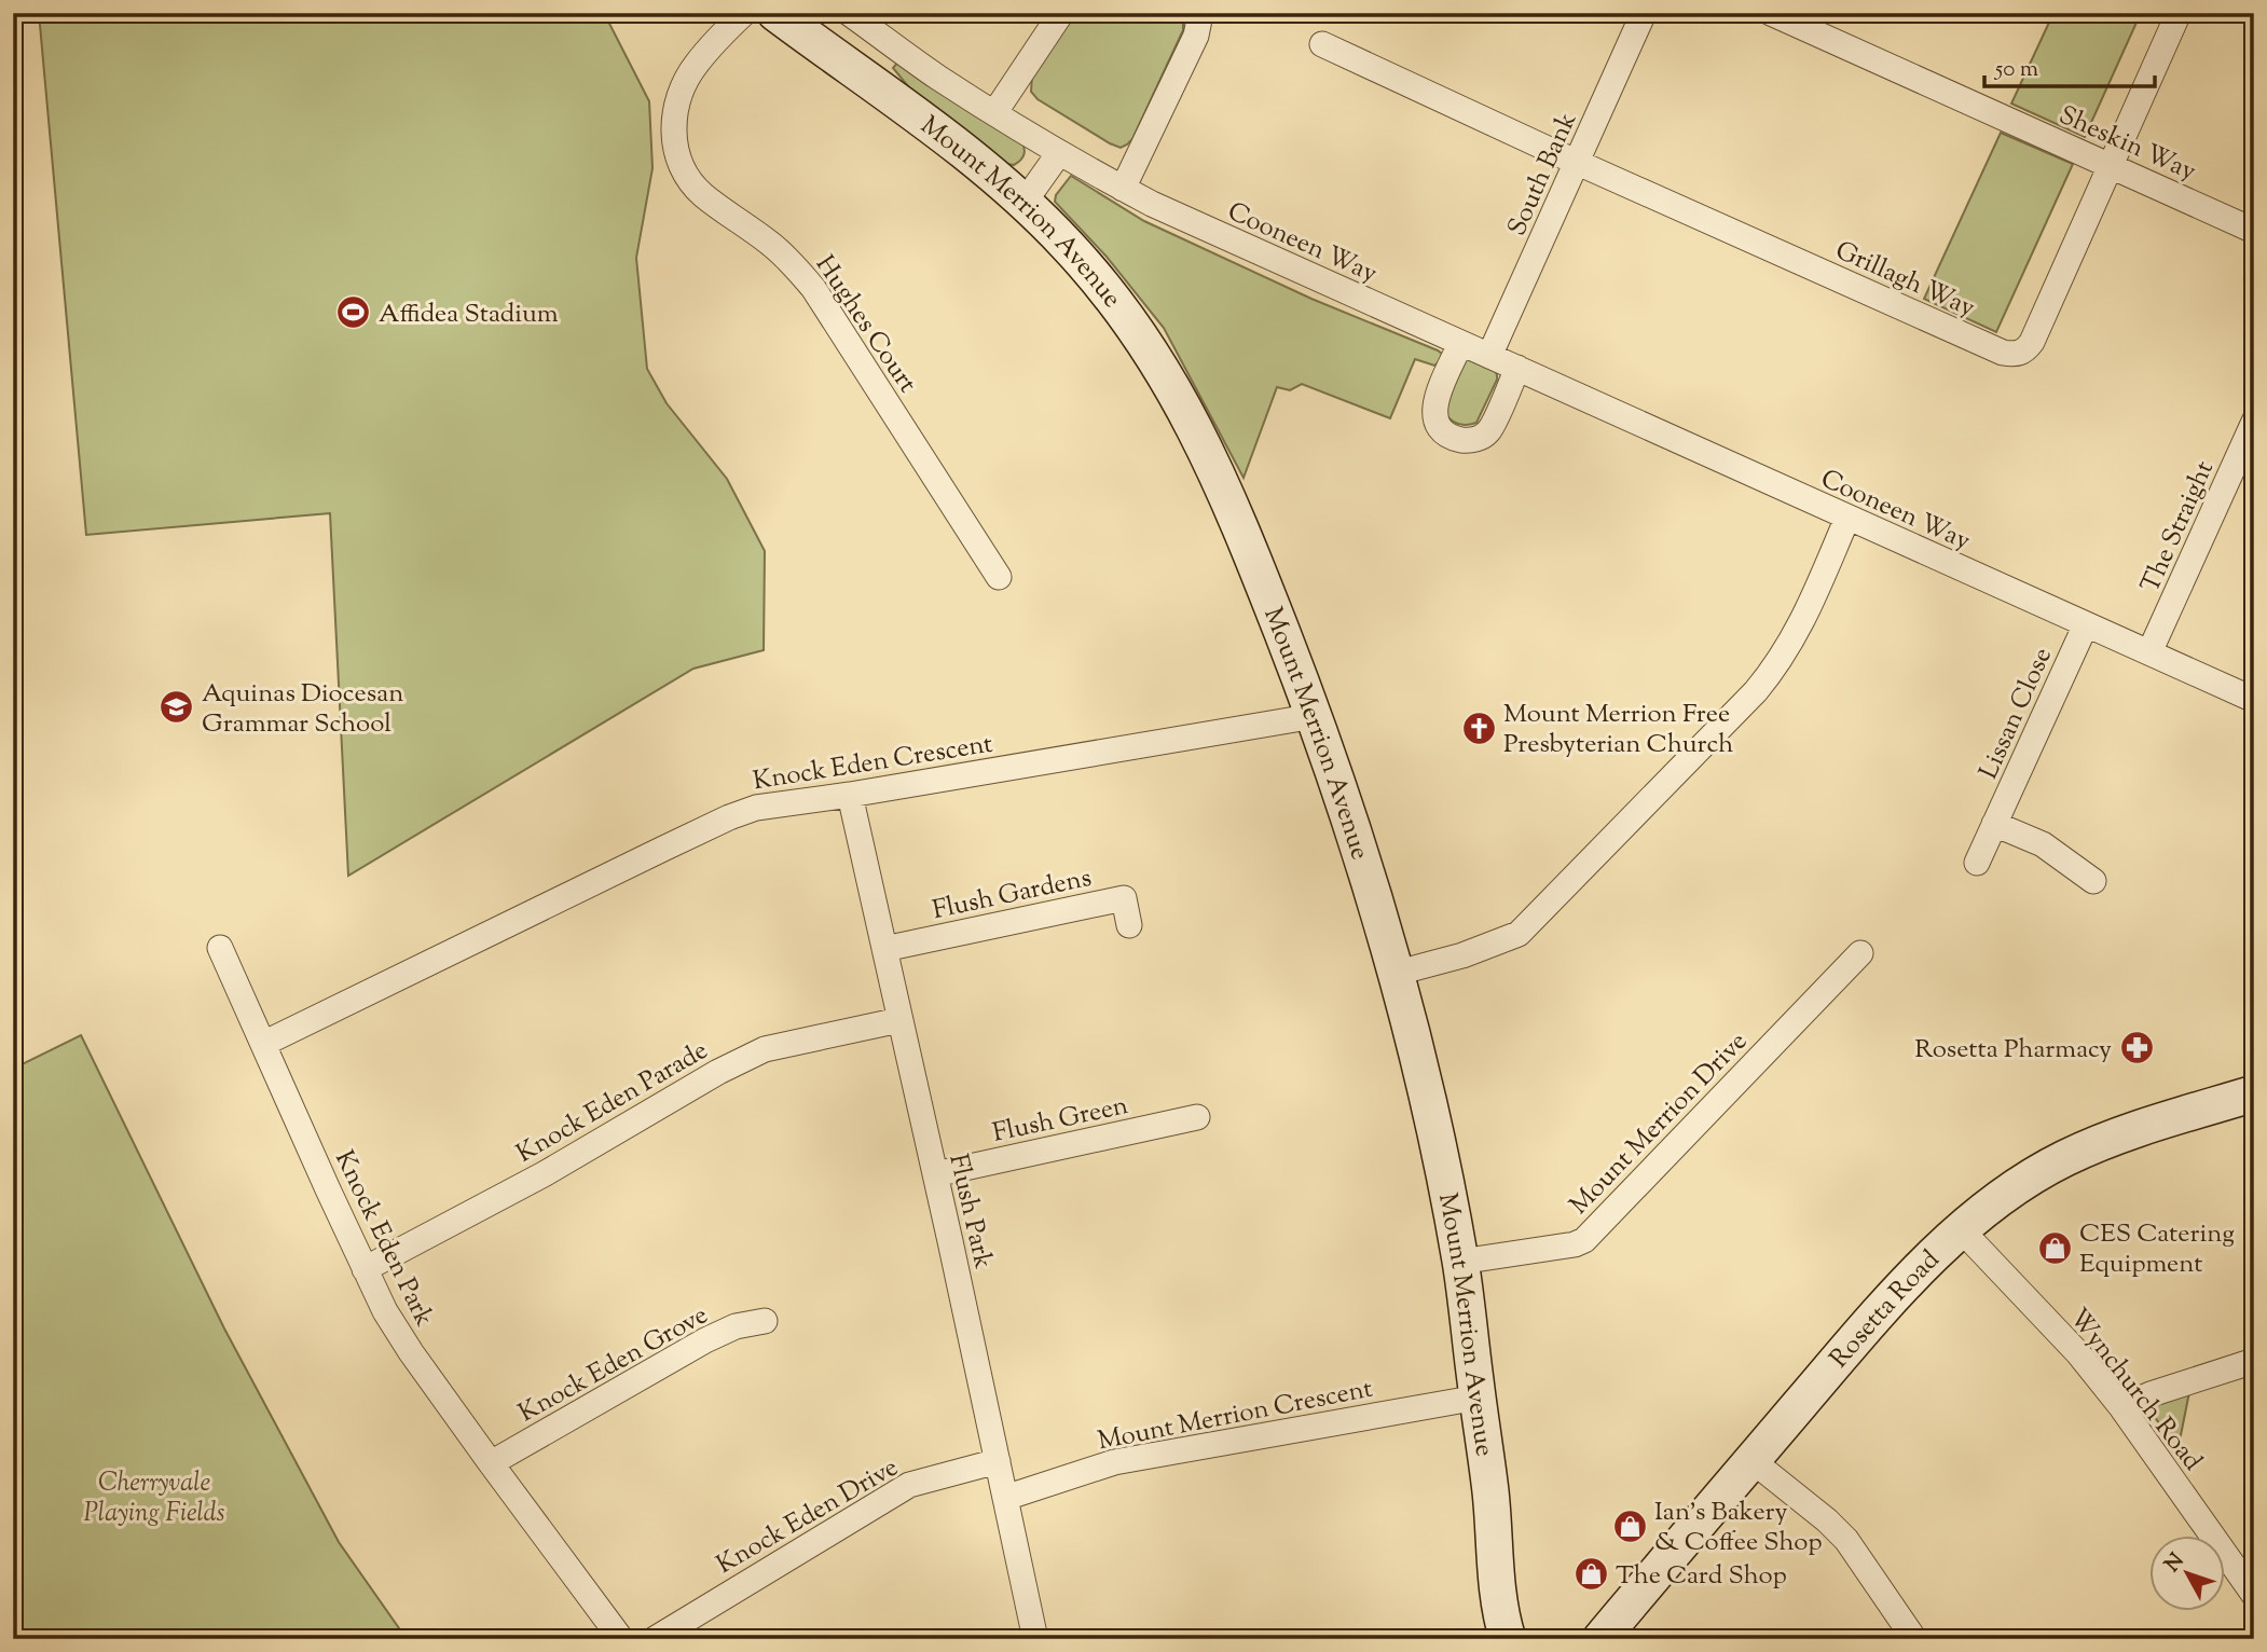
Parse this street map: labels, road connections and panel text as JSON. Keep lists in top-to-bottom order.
{
  "streets": {
    "street": [
      "Sheskin Way",
      "South Bank",
      "Mount Merrion Avenue",
      "Cooneen Way",
      "Grillagh Way",
      "Hughes Court",
      "The Straight",
      "Lissan Close",
      "Knock Eden Crescent",
      "Flush Gardens",
      "Knock Eden Parade",
      "Flush Green",
      "Mount Merrion Drive",
      "Flush Park",
      "Knock Eden Park",
      "Rosetta Road",
      "Knock Eden Grove",
      "Wynchurch Road",
      "Mount Merrion Crescent",
      "Knock Eden Drive"
    ]
  },
  "crossings": [
    ["Sheskin Way", "Grillagh Way"],
    ["South Bank", "Cooneen Way"],
    ["South Bank", "Grillagh Way"],
    ["Mount Merrion Avenue", "Cooneen Way"],
    ["Mount Merrion Avenue", "Knock Eden Crescent"],
    ["Mount Merrion Avenue", "Mount Merrion Drive"],
    ["Mount Merrion Avenue", "Mount Merrion Crescent"],
    ["Cooneen Way", "The Straight"],
    ["Cooneen Way", "Lissan Close"],
    ["Knock Eden Crescent", "Flush Park"],
    ["Knock Eden Crescent", "Knock Eden Park"],
    ["Flush Gardens", "Flush Park"],
    ["Knock Eden Parade", "Flush Park"],
    ["Knock Eden Parade", "Knock Eden Park"],
    ["Flush Green", "Flush Park"],
    ["Flush Park", "Mount Merrion Crescent"],
    ["Flush Park", "Knock Eden Drive"],
    ["Knock Eden Park", "Knock Eden Grove"],
    ["Rosetta Road", "Wynchurch Road"]
  ],
  "parks": ["Cherryvale Playing Fields"],
  "places": {
    "sports": ["Affidea Stadium"],
    "school or university": ["Aquinas Diocesan Grammar School"],
    "church": ["Mount Merrion Free Presbyterian Church"],
    "pharmacy": ["Rosetta Pharmacy"],
    "shop": ["CES Catering Equipment", "Ian's Bakery & Coffee Shop", "The Card Shop"]
  },
  "scale_bar": "50 m",
  "north": "top left"
}
